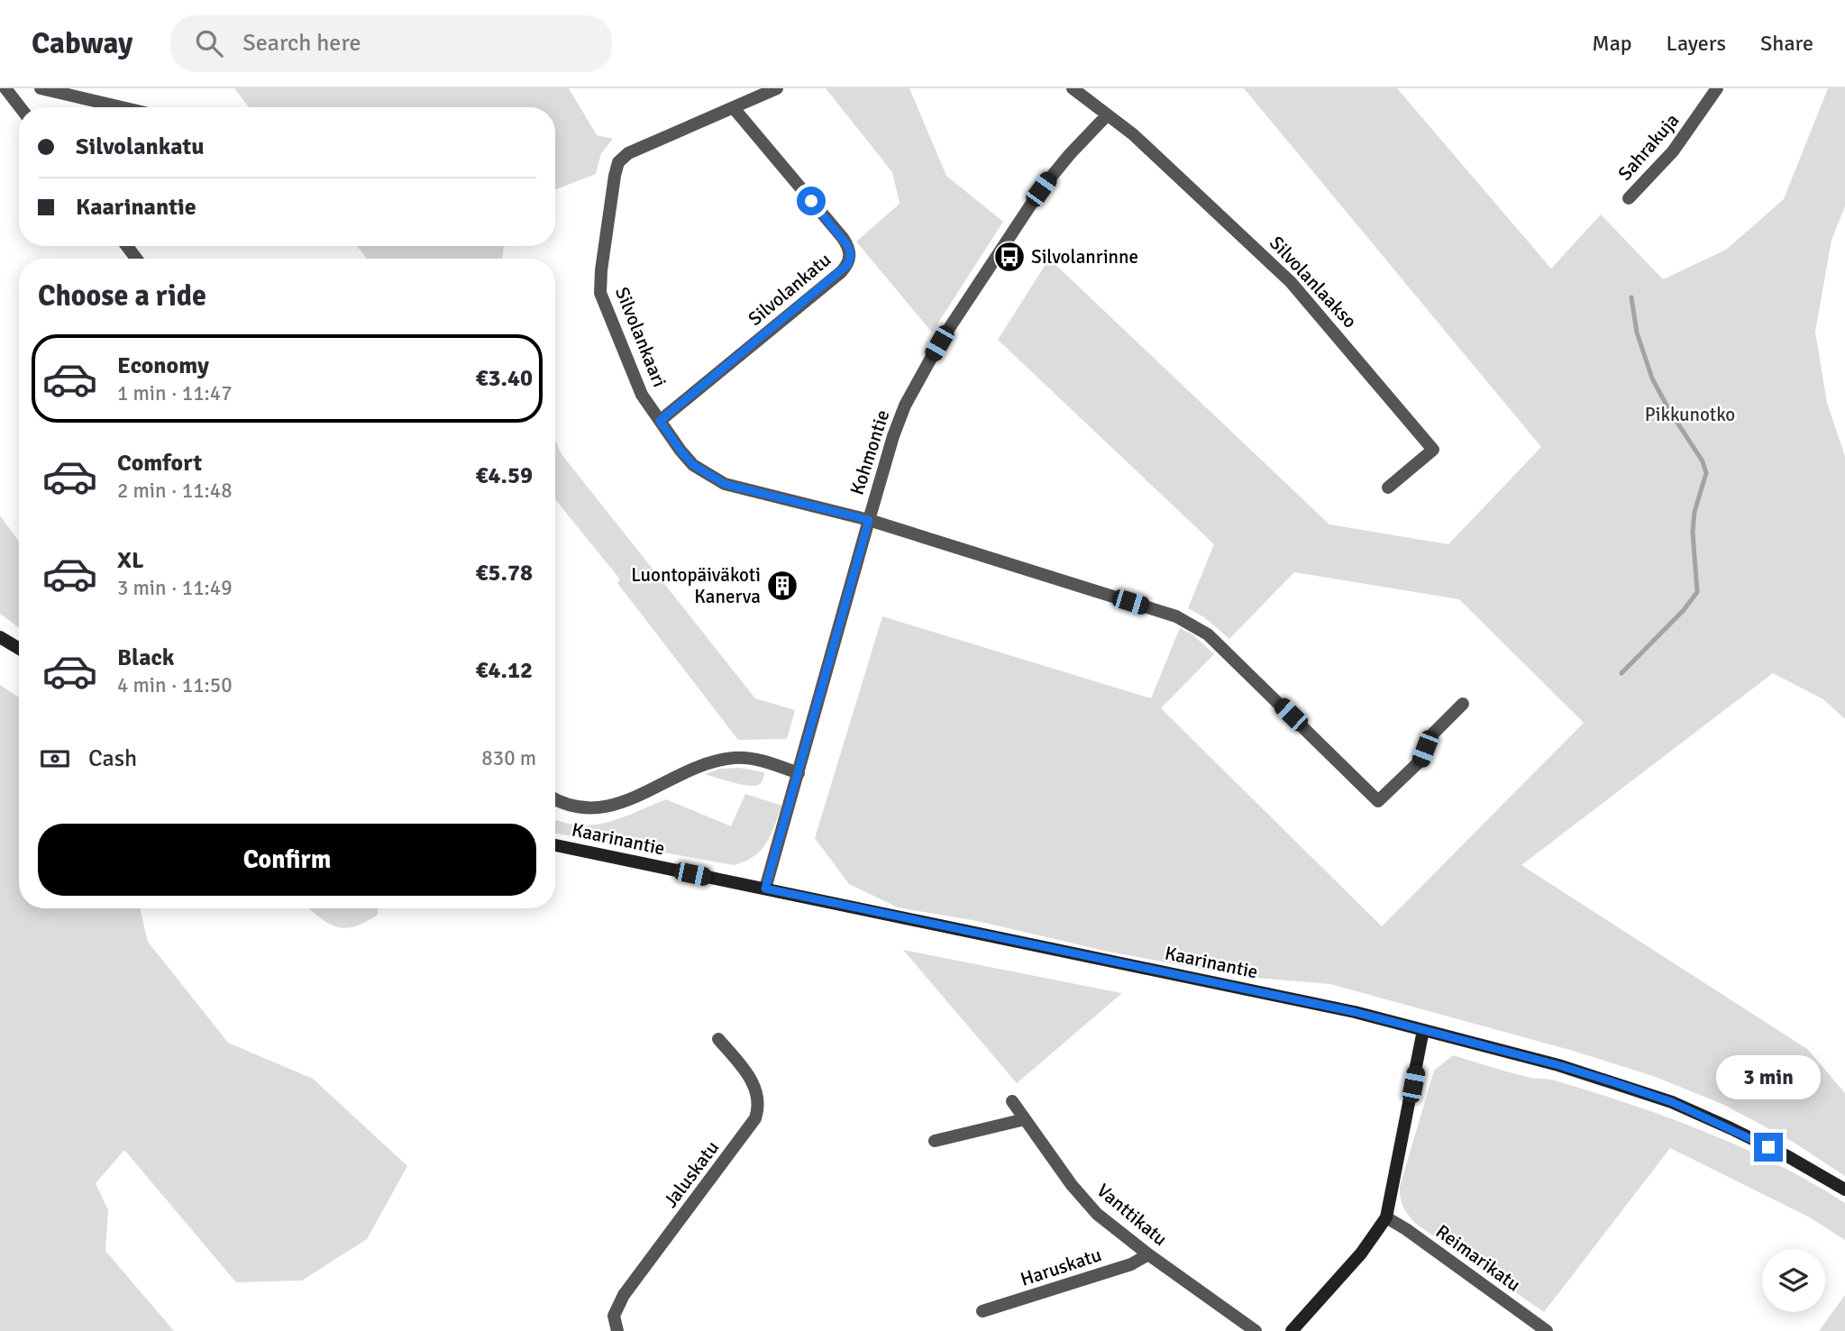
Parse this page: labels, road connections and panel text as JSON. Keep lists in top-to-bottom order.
{
  "streets": {
    "main road": ["Kaarinantie"],
    "street": [
      "Sahrakuja",
      "Silvolanlaakso",
      "Silvolankatu",
      "Silvolankaari",
      "Kohmontie",
      "Jaluskatu",
      "Vanttikatu",
      "Reimarikatu",
      "Haruskatu"
    ]
  },
  "crossings": [
    ["Silvolanlaakso", "Kohmontie"],
    ["Silvolankatu", "Silvolankaari"],
    ["Silvolankaari", "Kohmontie"],
    ["Kohmontie", "Kaarinantie"],
    ["Vanttikatu", "Haruskatu"]
  ],
  "parks": ["Pikkunotko"],
  "places": {
    "bus stop": ["Silvolanrinne"],
    "building": ["Luontopäiväkoti Kanerva"]
  },
  "page": {
    "header": "Cabway",
    "search": "Search here",
    "nav": ["Map", "Layers", "Share"],
    "banner": ["Silvolankatu", "Kaarinantie"],
    "heading": "Choose a ride",
    "list": [
      {
        "name": "Economy",
        "note": "1 min · 11:47",
        "value": "€3.40"
      },
      {
        "name": "Comfort",
        "note": "2 min · 11:48",
        "value": "€4.59"
      },
      {
        "name": "XL",
        "note": "3 min · 11:49",
        "value": "€5.78"
      },
      {
        "name": "Black",
        "note": "4 min · 11:50",
        "value": "€4.12"
      }
    ],
    "pay": ["Cash", "830 m"],
    "buttons": "Confirm",
    "bubble": "3 min"
  }
}
